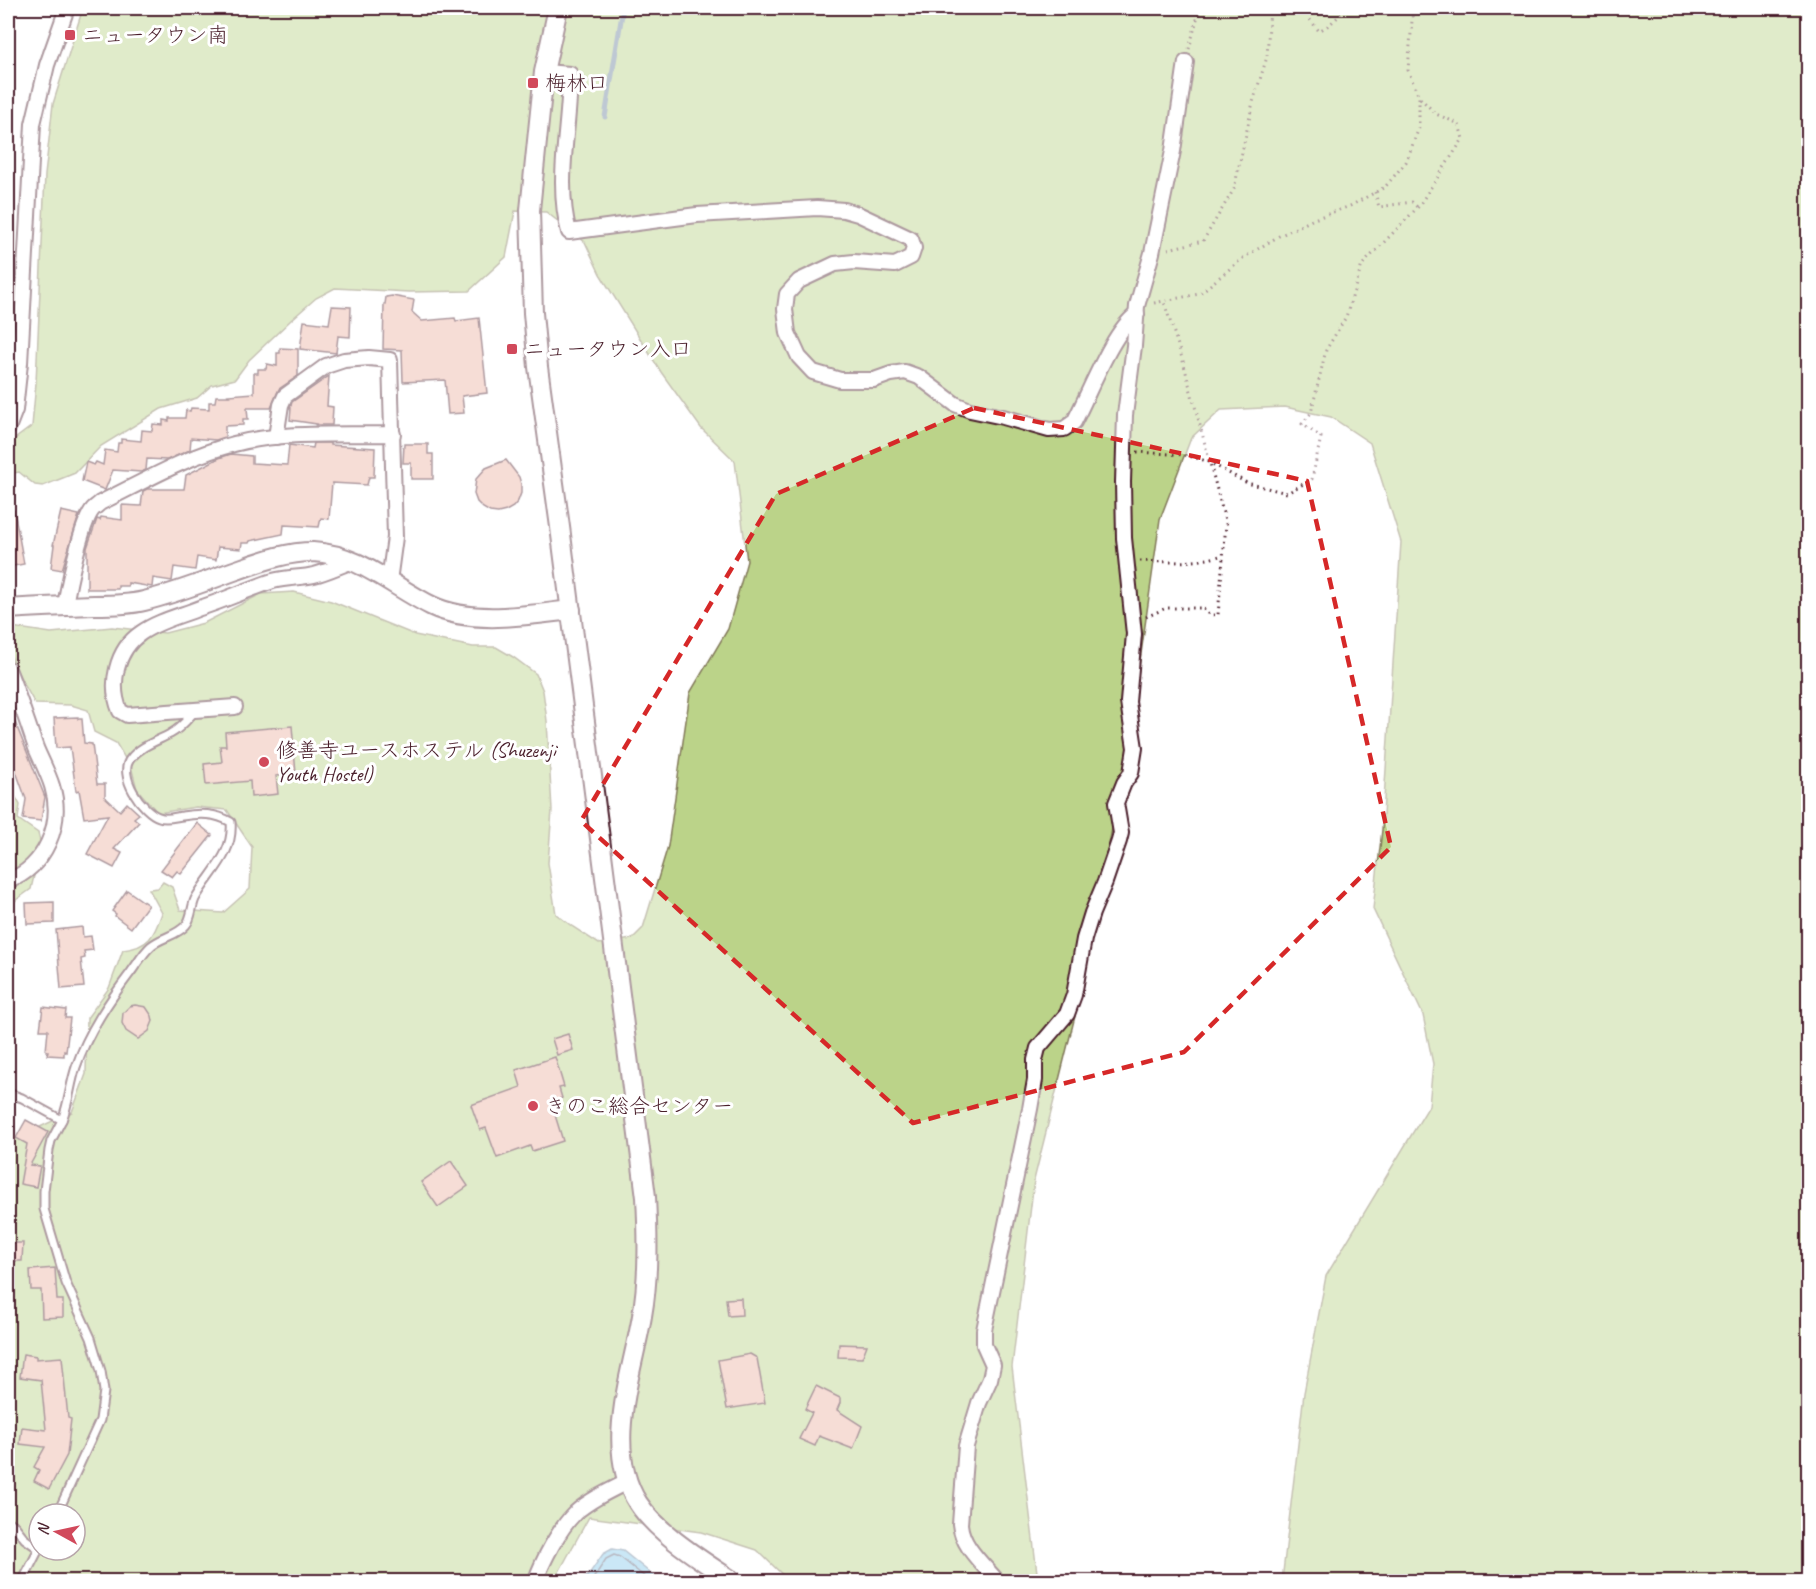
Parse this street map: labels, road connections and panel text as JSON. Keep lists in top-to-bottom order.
{
  "places": {
    "transit": ["ニュータウン南", "梅林口", "ニュータウン入口"],
    "other": ["修善寺ユースホステル (Shuzenji Youth Hostel)", "きのこ総合センター"]
  },
  "north": "left"
}
